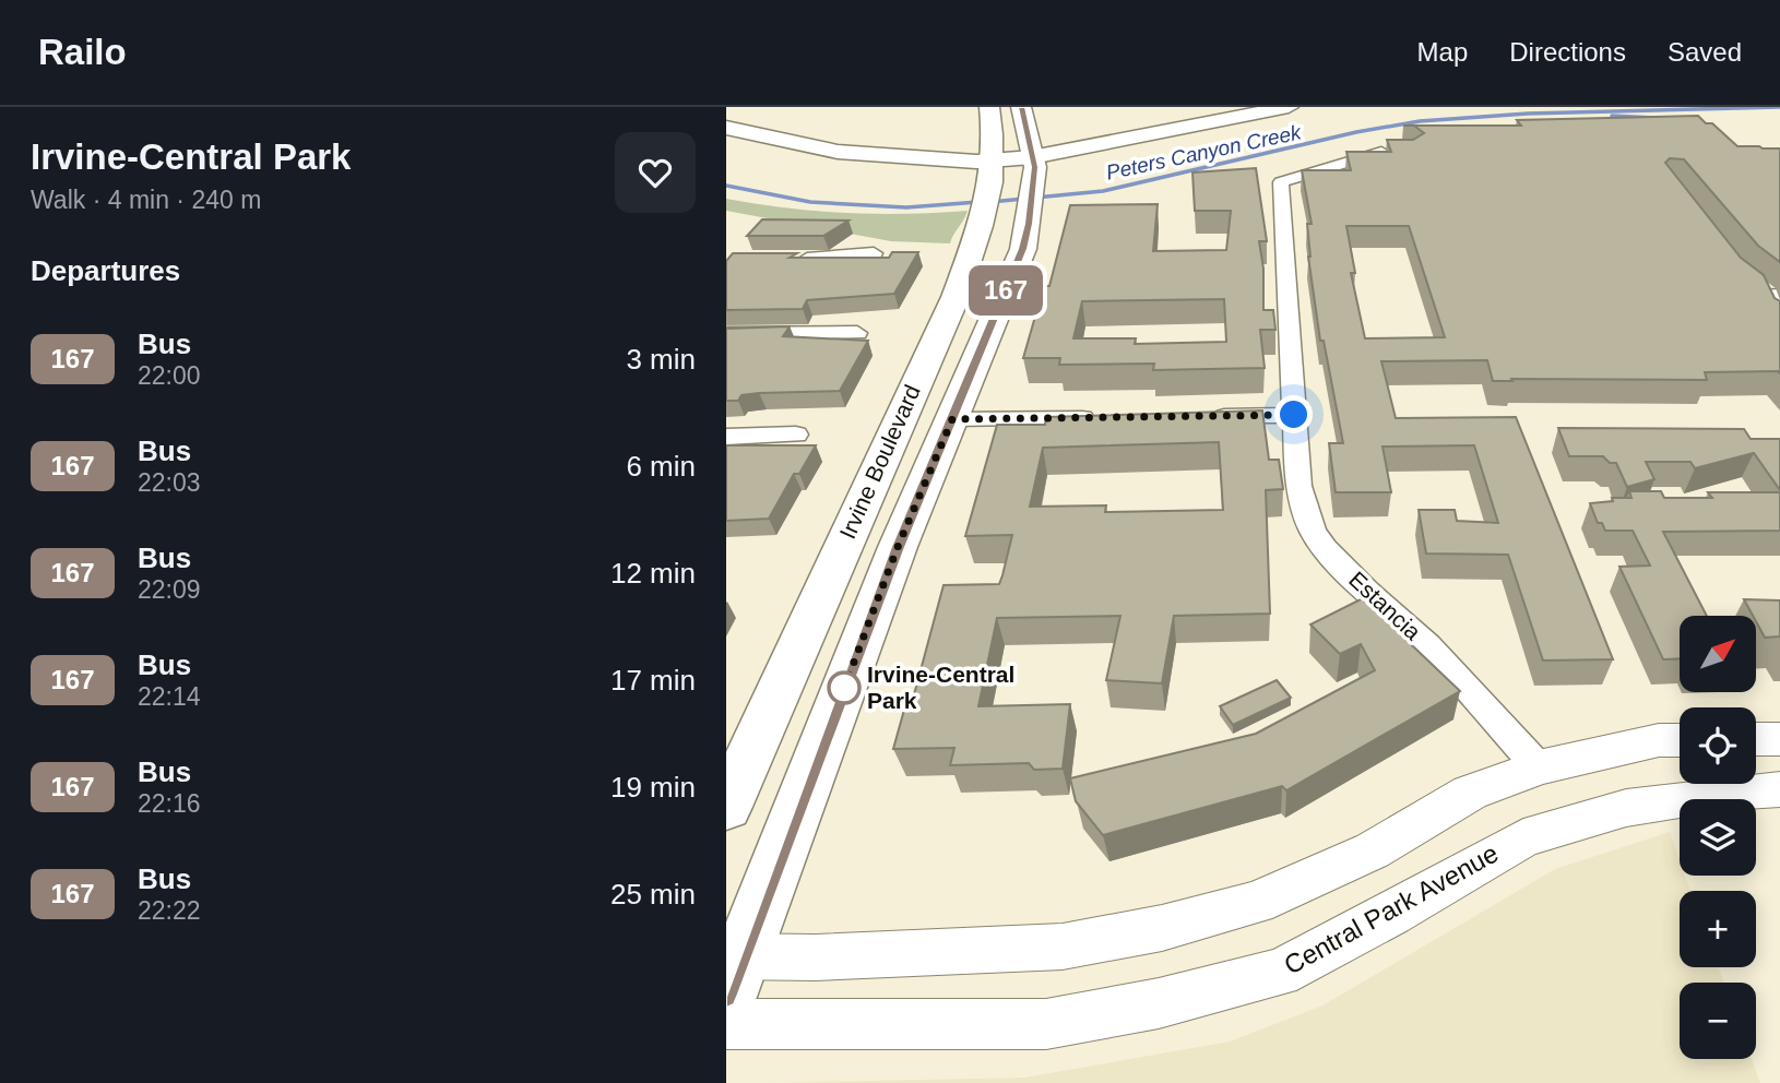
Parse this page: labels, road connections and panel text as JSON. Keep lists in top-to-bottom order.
{
  "streets": {
    "main road": ["Irvine Boulevard"],
    "street": ["Estancia", "Central Park Avenue"]
  },
  "water": ["Peters Canyon Creek"],
  "places": ["Irvine-Central Park"],
  "lines": ["bus line 167"],
  "north": "top right",
  "page": {
    "header": "Railo",
    "nav": ["Map", "Directions", "Saved"],
    "heading": [
      ["Irvine-Central Park", "Walk · 4 min · 240 m"],
      "Departures"
    ],
    "on_map": "167",
    "list": [
      {
        "mark": "167",
        "name": "Bus",
        "note": "22:00",
        "value": "3 min"
      },
      {
        "mark": "167",
        "name": "Bus",
        "note": "22:03",
        "value": "6 min"
      },
      {
        "mark": "167",
        "name": "Bus",
        "note": "22:09",
        "value": "12 min"
      },
      {
        "mark": "167",
        "name": "Bus",
        "note": "22:14",
        "value": "17 min"
      },
      {
        "mark": "167",
        "name": "Bus",
        "note": "22:16",
        "value": "19 min"
      },
      {
        "mark": "167",
        "name": "Bus",
        "note": "22:22",
        "value": "25 min"
      }
    ],
    "map_buttons": ["+", "−"]
  }
}
